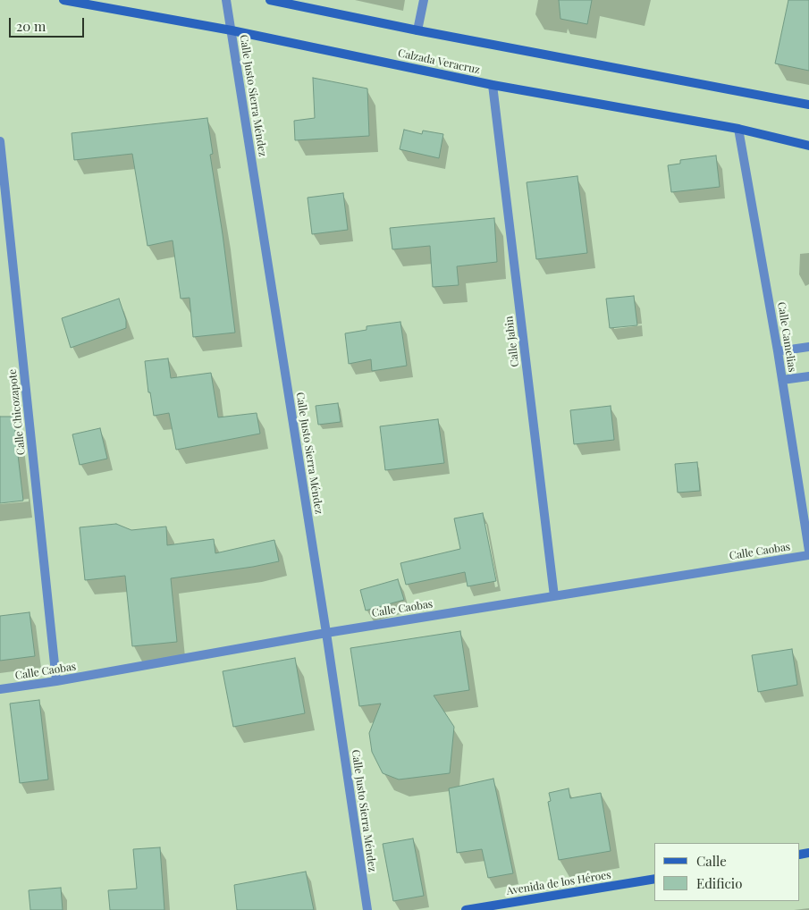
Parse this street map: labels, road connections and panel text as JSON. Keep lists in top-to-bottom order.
{
  "streets": {
    "main road": ["Calzada Veracruz", "Avenida de los Héroes"],
    "street": [
      "Calle Justo Sierra Méndez",
      "Calle Camelias",
      "Calle Jabin",
      "Calle Chicozapote",
      "Calle Caobas"
    ]
  },
  "crossings": [
    ["Calzada Veracruz", "Calle Justo Sierra Méndez"],
    ["Calzada Veracruz", "Calle Camelias"],
    ["Calzada Veracruz", "Calle Jabin"],
    ["Calle Justo Sierra Méndez", "Calle Caobas"],
    ["Calle Jabin", "Calle Caobas"],
    ["Calle Chicozapote", "Calle Caobas"]
  ],
  "legend": ["Calle", "Edificio"],
  "scale_bar": "20 m"
}
